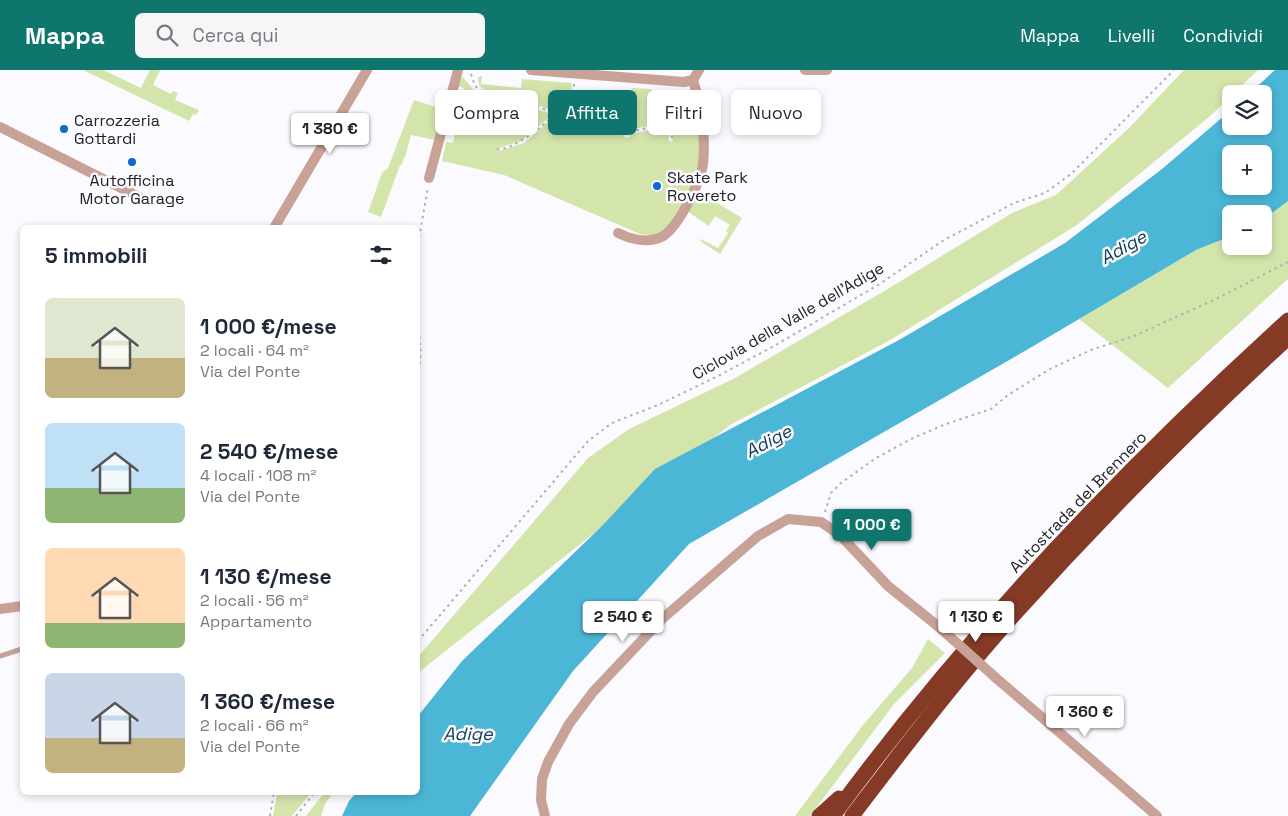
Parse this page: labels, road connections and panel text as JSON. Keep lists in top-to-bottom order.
{
  "streets": {
    "highway": ["Autostrada del Brennero"],
    "path": ["Ciclovia della Valle dell'Adige"]
  },
  "water": ["Adige"],
  "places": ["Carrozzeria Gottardi", "Autofficina Motor Garage", "Skate Park Rovereto"],
  "page": {
    "header": "Mappa",
    "search": "Cerca qui",
    "nav": ["Mappa", "Livelli", "Condividi"],
    "map_buttons": ["+", "−"],
    "chip": [
      "Compra",
      "Affitta",
      "Filtri",
      "Nuovo"
    ],
    "price": [
      "1 380 €",
      "1 000 €",
      "2 540 €",
      "1 130 €",
      "1 360 €"
    ],
    "heading": "5 immobili",
    "list": [
      {
        "name": "1 000 €/mese",
        "note": "2 locali · 64 m² · Via del Ponte"
      },
      {
        "name": "2 540 €/mese",
        "note": "4 locali · 108 m² · Via del Ponte"
      },
      {
        "name": "1 130 €/mese",
        "note": "2 locali · 56 m² · Appartamento"
      },
      {
        "name": "1 360 €/mese",
        "note": "2 locali · 66 m² · Via del Ponte"
      }
    ]
  }
}
